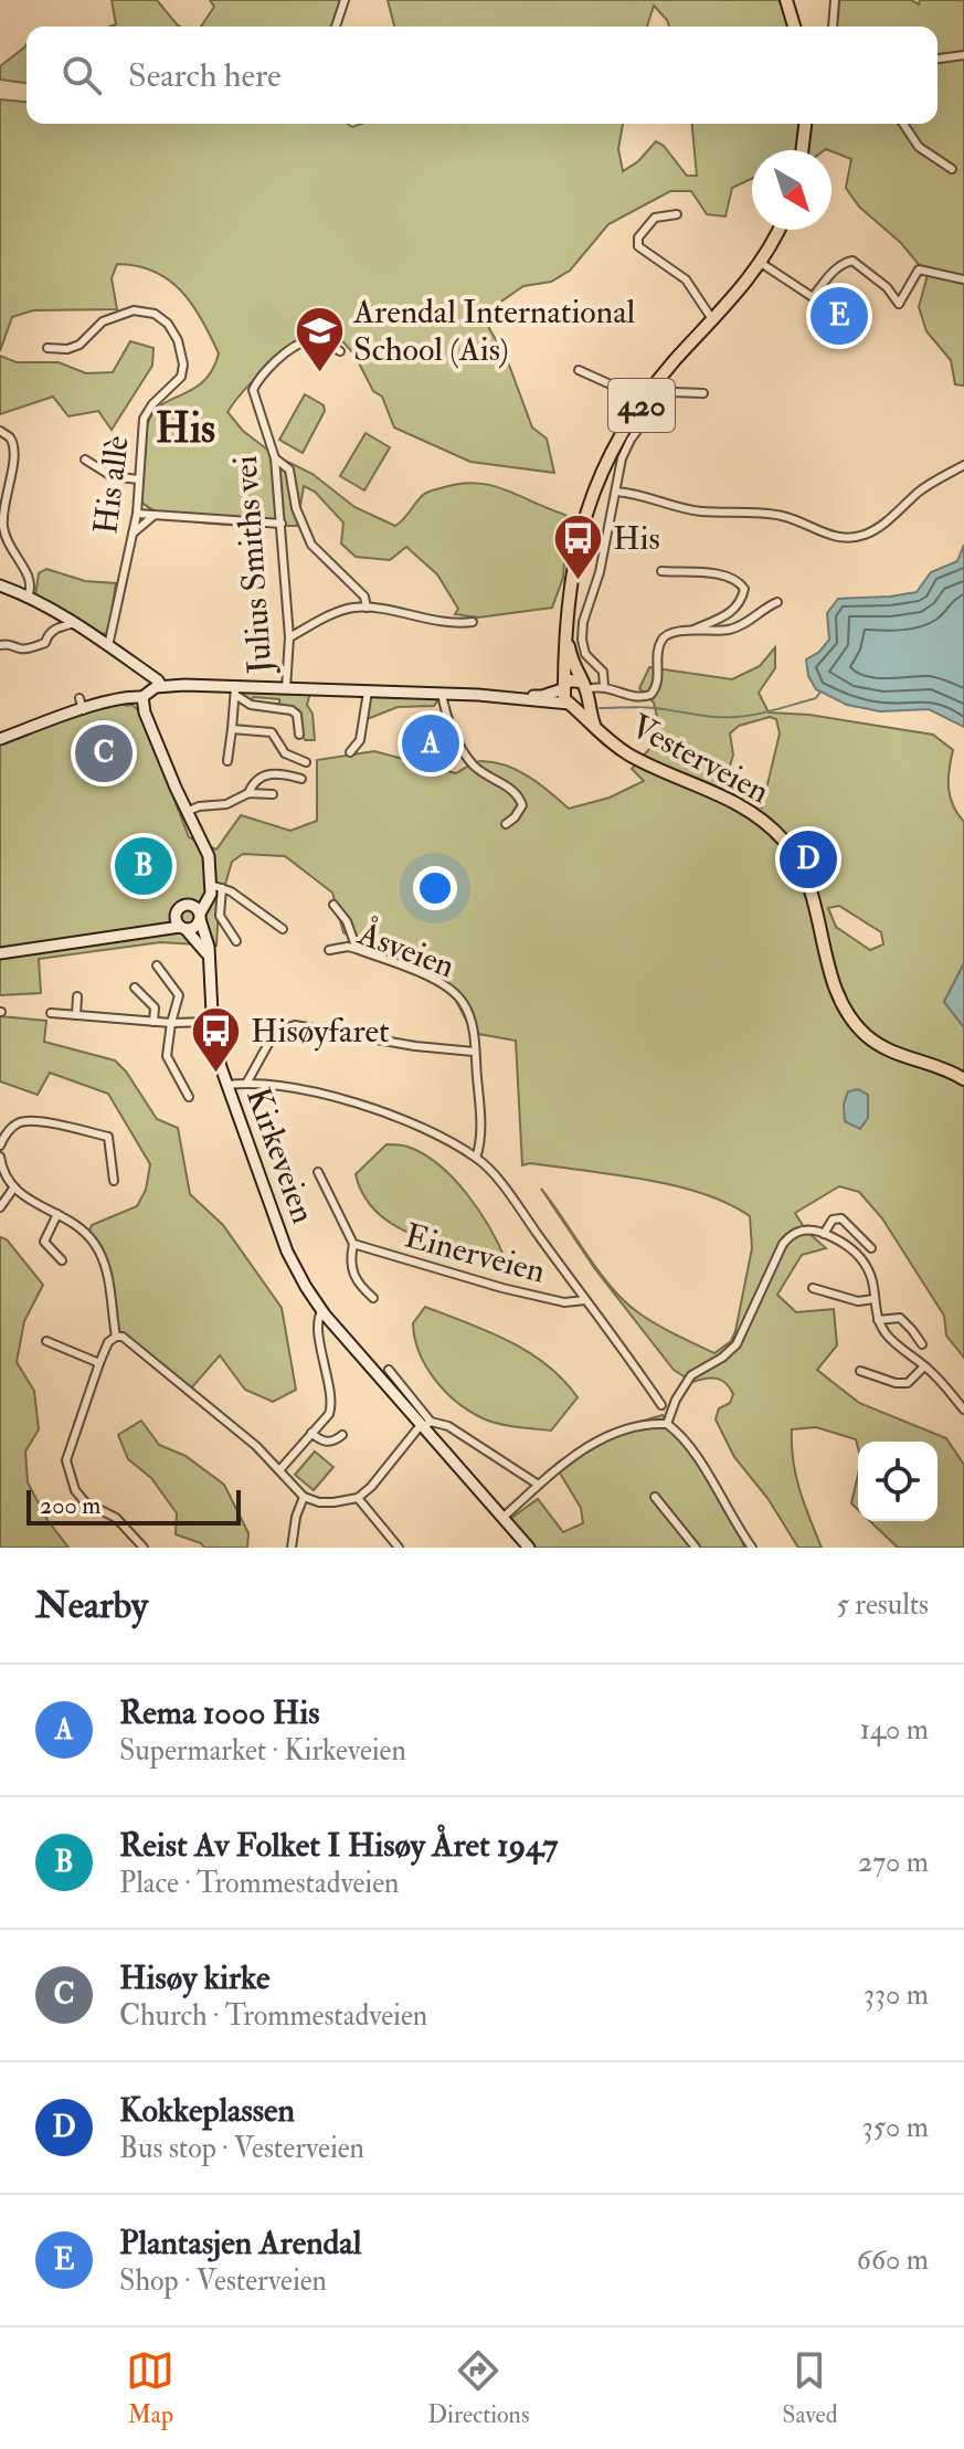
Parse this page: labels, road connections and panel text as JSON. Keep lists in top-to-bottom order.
{
  "streets": {
    "main road": ["420", "Vesterveien", "Kirkeveien"],
    "street": [
      "His allè",
      "Julius Smiths vei",
      "Åsveien",
      "Einerveien"
    ]
  },
  "crossings": [
    ["420", "Vesterveien"]
  ],
  "districts": ["His"],
  "places": {
    "school or university": ["Arendal International School (Ais)"],
    "bus stop": ["His", "Hisøyfaret"]
  },
  "scale_bar": "200 m",
  "north": "bottom right",
  "page": {
    "search": "Search here",
    "pins": [
      "E",
      "A",
      "C",
      "D",
      "B"
    ],
    "scale": "200 m",
    "heading": ["Nearby", "5 results"],
    "list": [
      {
        "mark": "A",
        "name": "Rema 1000 His",
        "note": "Supermarket · Kirkeveien",
        "value": "140 m"
      },
      {
        "mark": "B",
        "name": "Reist Av Folket I Hisøy Året 1947",
        "note": "Place · Trommestadveien",
        "value": "270 m"
      },
      {
        "mark": "C",
        "name": "Hisøy kirke",
        "note": "Church · Trommestadveien",
        "value": "330 m"
      },
      {
        "mark": "D",
        "name": "Kokkeplassen",
        "note": "Bus stop · Vesterveien",
        "value": "350 m"
      },
      {
        "mark": "E",
        "name": "Plantasjen Arendal",
        "note": "Shop · Vesterveien",
        "value": "660 m"
      }
    ],
    "nav": ["Map", "Directions", "Saved"]
  }
}
